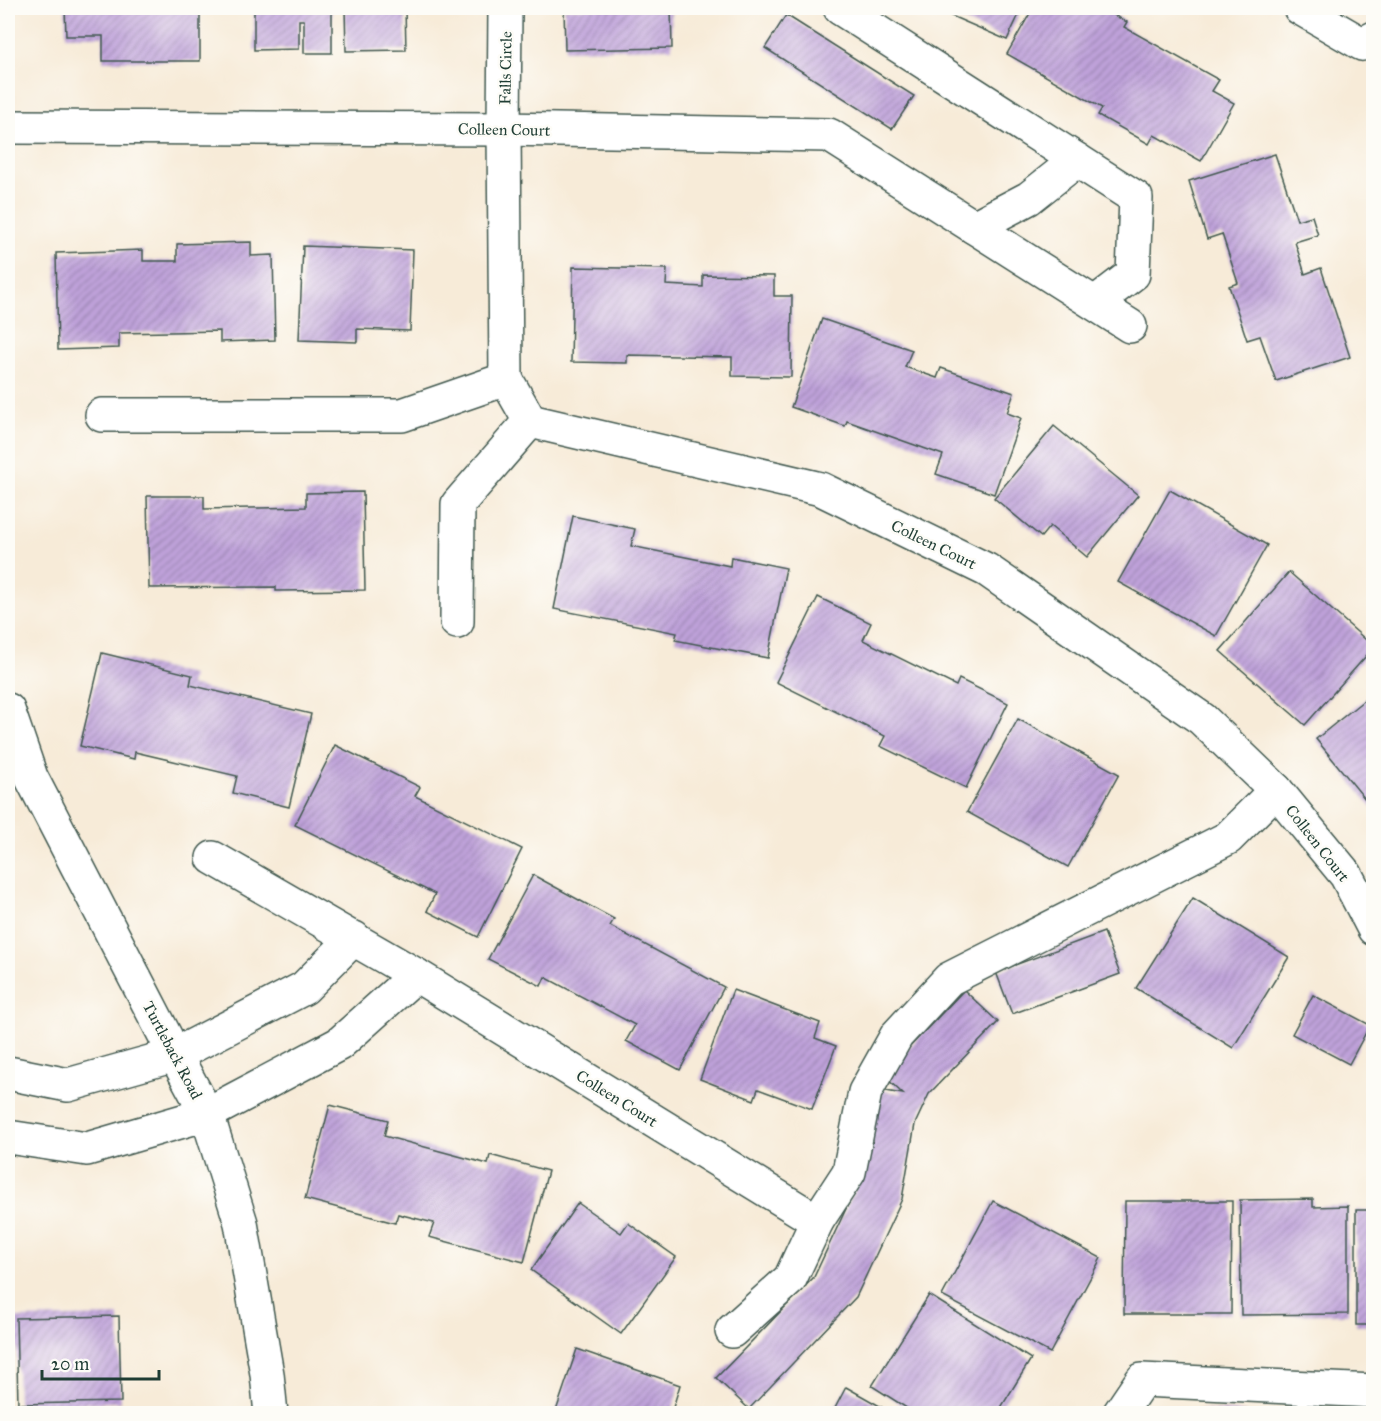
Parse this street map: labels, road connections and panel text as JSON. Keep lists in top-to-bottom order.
{
  "streets": {
    "street": ["Falls Circle", "Colleen Court", "Turtleback Road"]
  },
  "crossings": [
    ["Falls Circle", "Colleen Court"]
  ],
  "scale_bar": "20 m"
}
